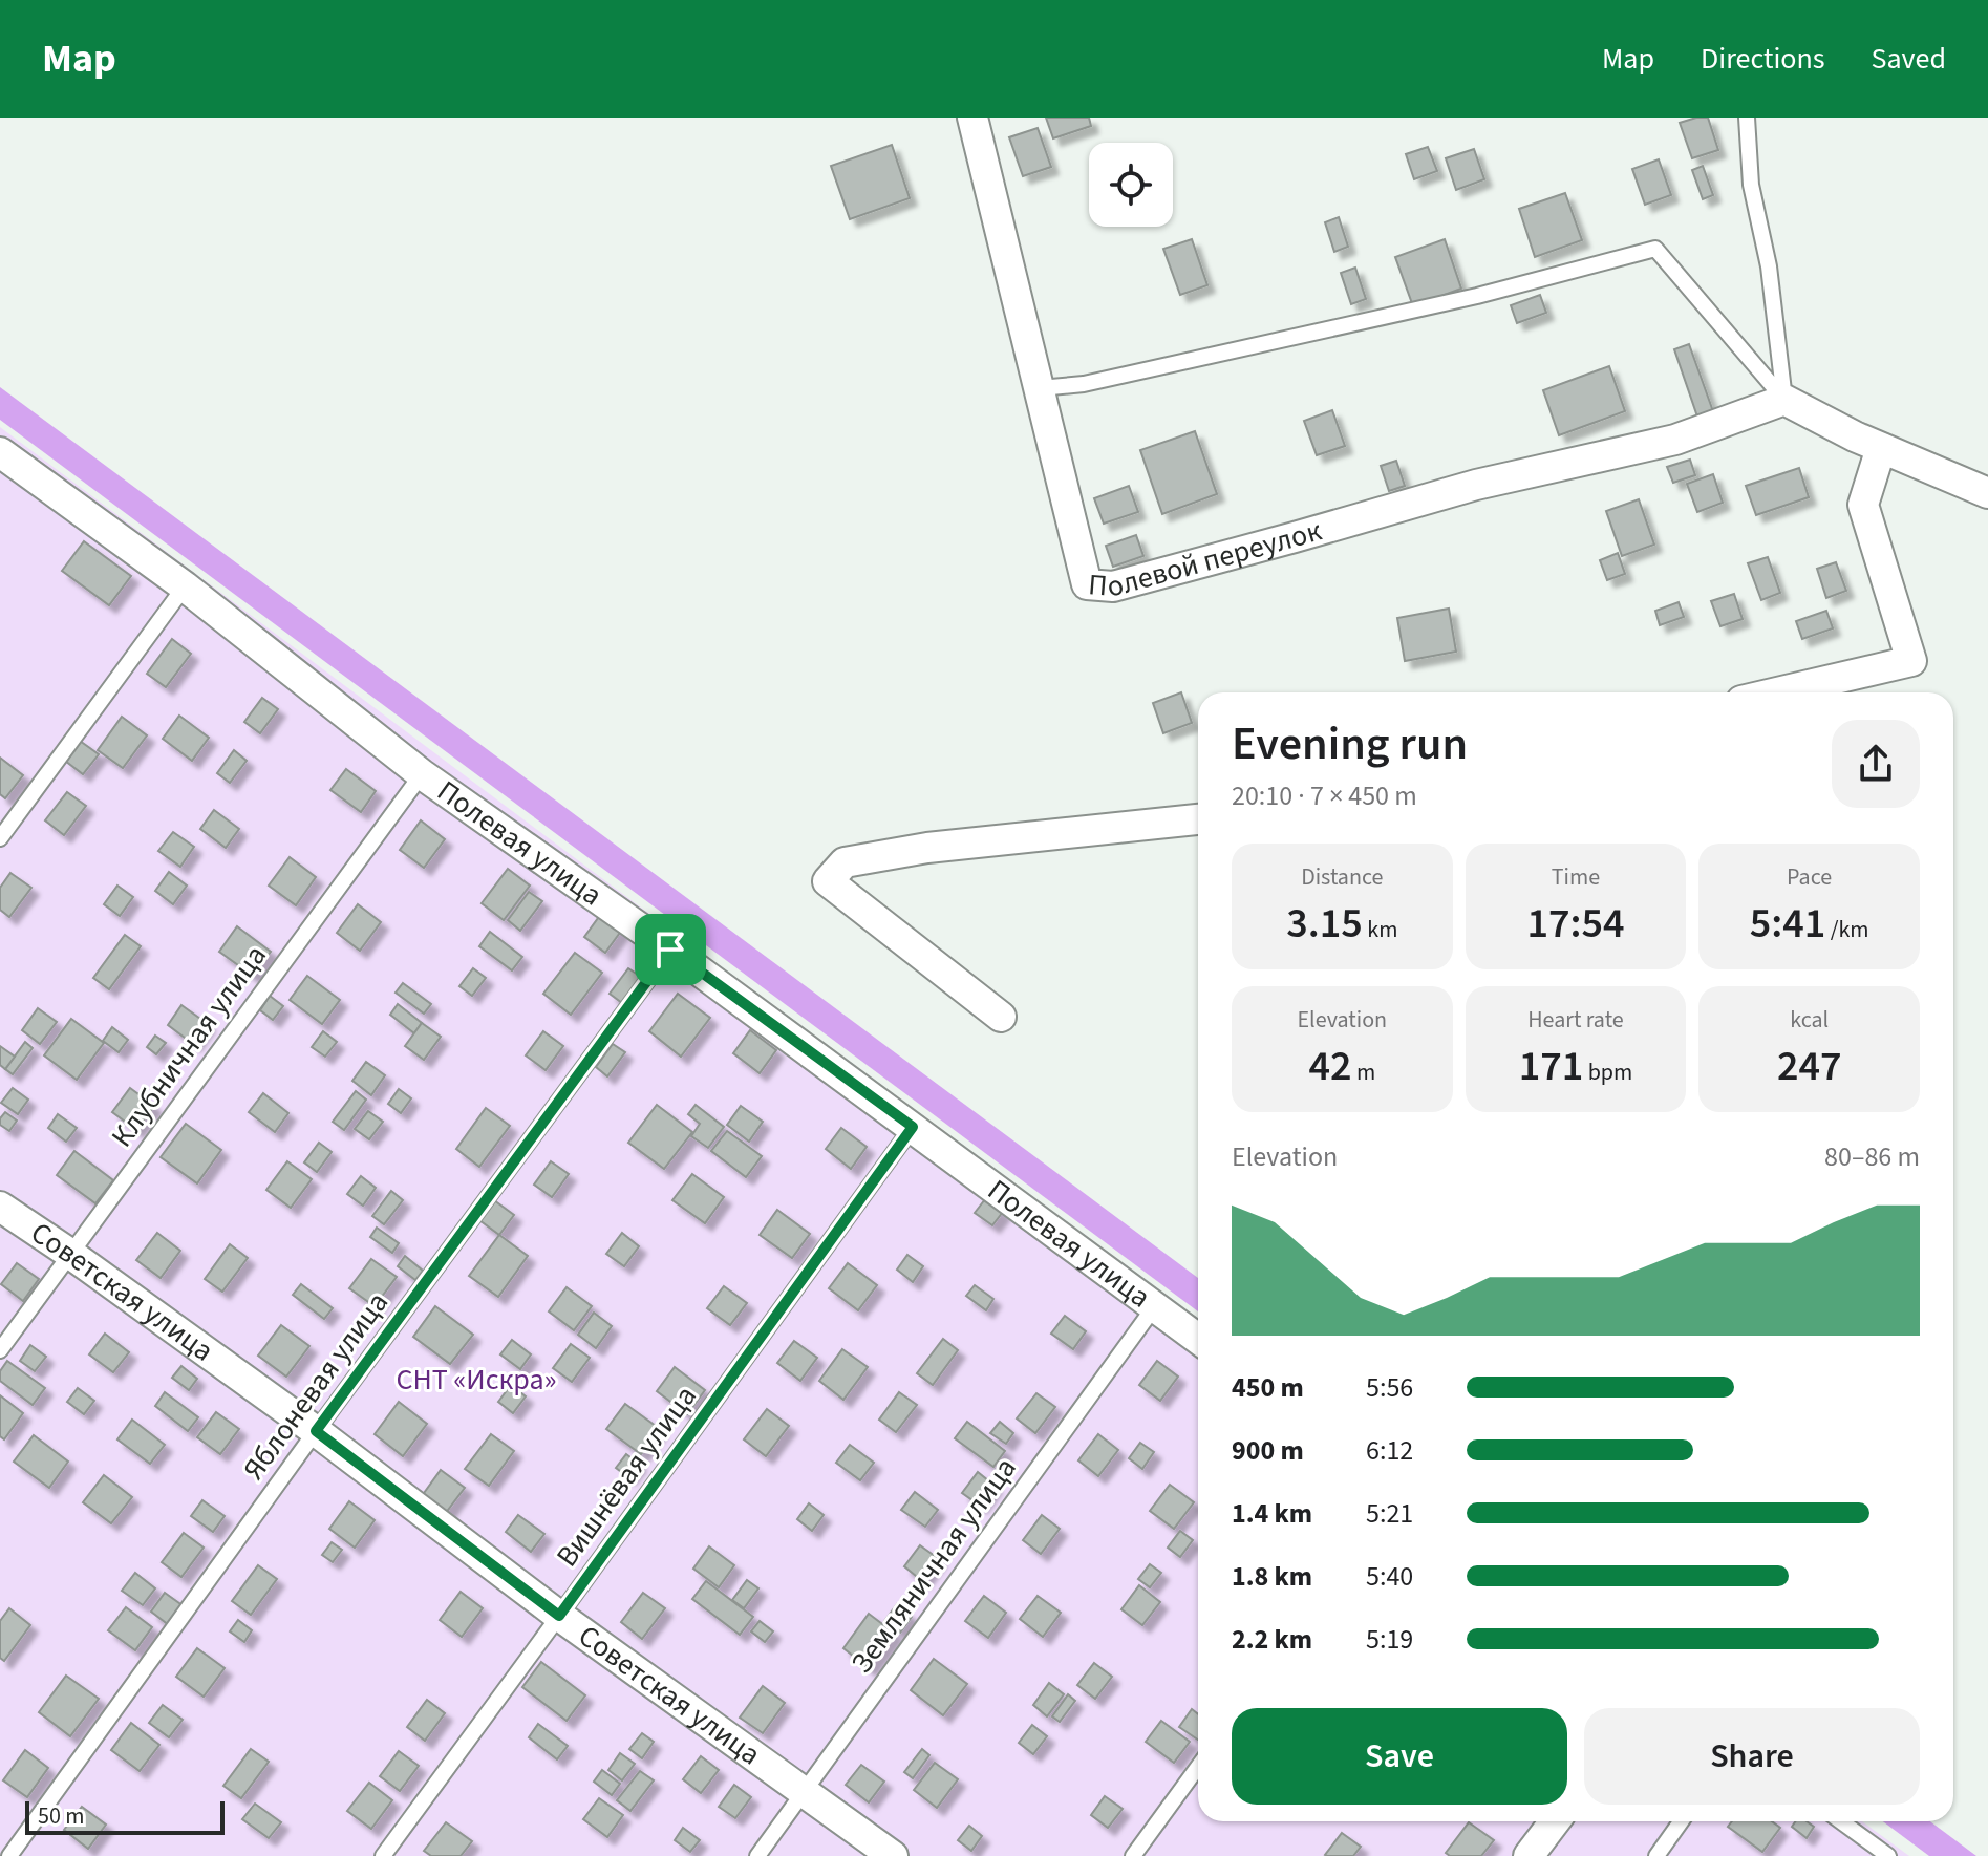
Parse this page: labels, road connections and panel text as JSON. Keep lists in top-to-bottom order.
{
  "streets": {
    "street": ["Полевой переулок", "Полевая улица", "Советская улица"],
    "lane": [
      "Клубничная улица",
      "Яблоневая улица",
      "Вишнёвая улица",
      "Земляничная улица"
    ]
  },
  "crossings": [
    ["Полевая улица", "Клубничная улица"],
    ["Полевая улица", "Яблоневая улица"],
    ["Полевая улица", "Вишнёвая улица"],
    ["Полевая улица", "Земляничная улица"],
    ["Клубничная улица", "Советская улица"],
    ["Советская улица", "Яблоневая улица"],
    ["Советская улица", "Вишнёвая улица"],
    ["Советская улица", "Земляничная улица"]
  ],
  "parks": ["СНТ «Искра»"],
  "scale_bar": "50 m",
  "page": {
    "header": "Map",
    "nav": ["Map", "Directions", "Saved"],
    "heading": ["Evening run", "20:10 · 7 × 450 m"],
    "stats": [
      ["Distance", "3.15 km"],
      ["Time", "17:54"],
      ["Pace", "5:41 /km"],
      ["Elevation", "42 m"],
      ["Heart rate", "171 bpm"],
      ["kcal", "247"]
    ],
    "chart": ["Elevation", "80–86 m"],
    "list": [
      {
        "name": "450 m",
        "note": "5:56"
      },
      {
        "name": "900 m",
        "note": "6:12"
      },
      {
        "name": "1.4 km",
        "note": "5:21"
      },
      {
        "name": "1.8 km",
        "note": "5:40"
      },
      {
        "name": "2.2 km",
        "note": "5:19"
      }
    ],
    "buttons": ["Save", "Share"],
    "scale": "50 m"
  }
}
